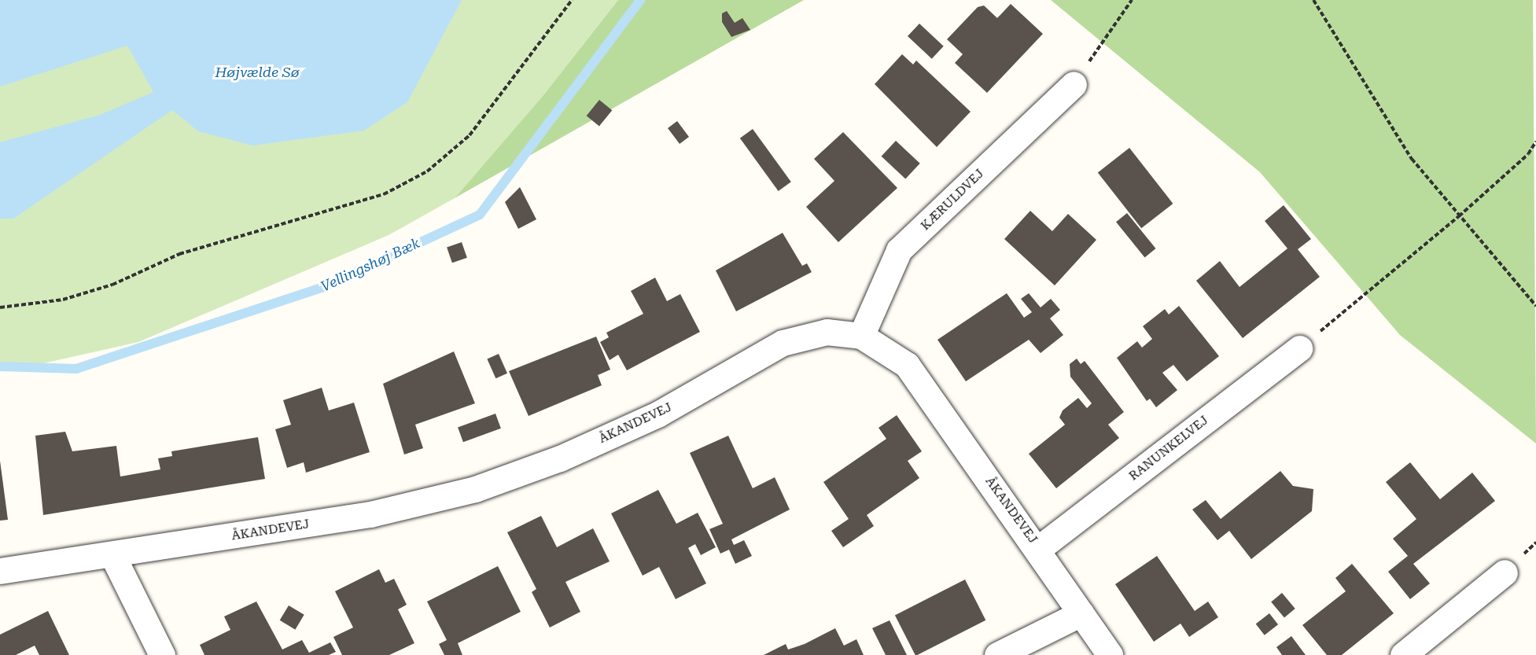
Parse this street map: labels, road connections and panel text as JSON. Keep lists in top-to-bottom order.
{
  "streets": {
    "street": ["KÆRULDVEJ", "ÅKANDEVEJ", "RANUNKELVEJ"]
  },
  "crossings": [
    ["KÆRULDVEJ", "ÅKANDEVEJ"],
    ["ÅKANDEVEJ", "RANUNKELVEJ"]
  ],
  "water": ["Højvælde Sø", "Vellingshøj Bæk"]
}
